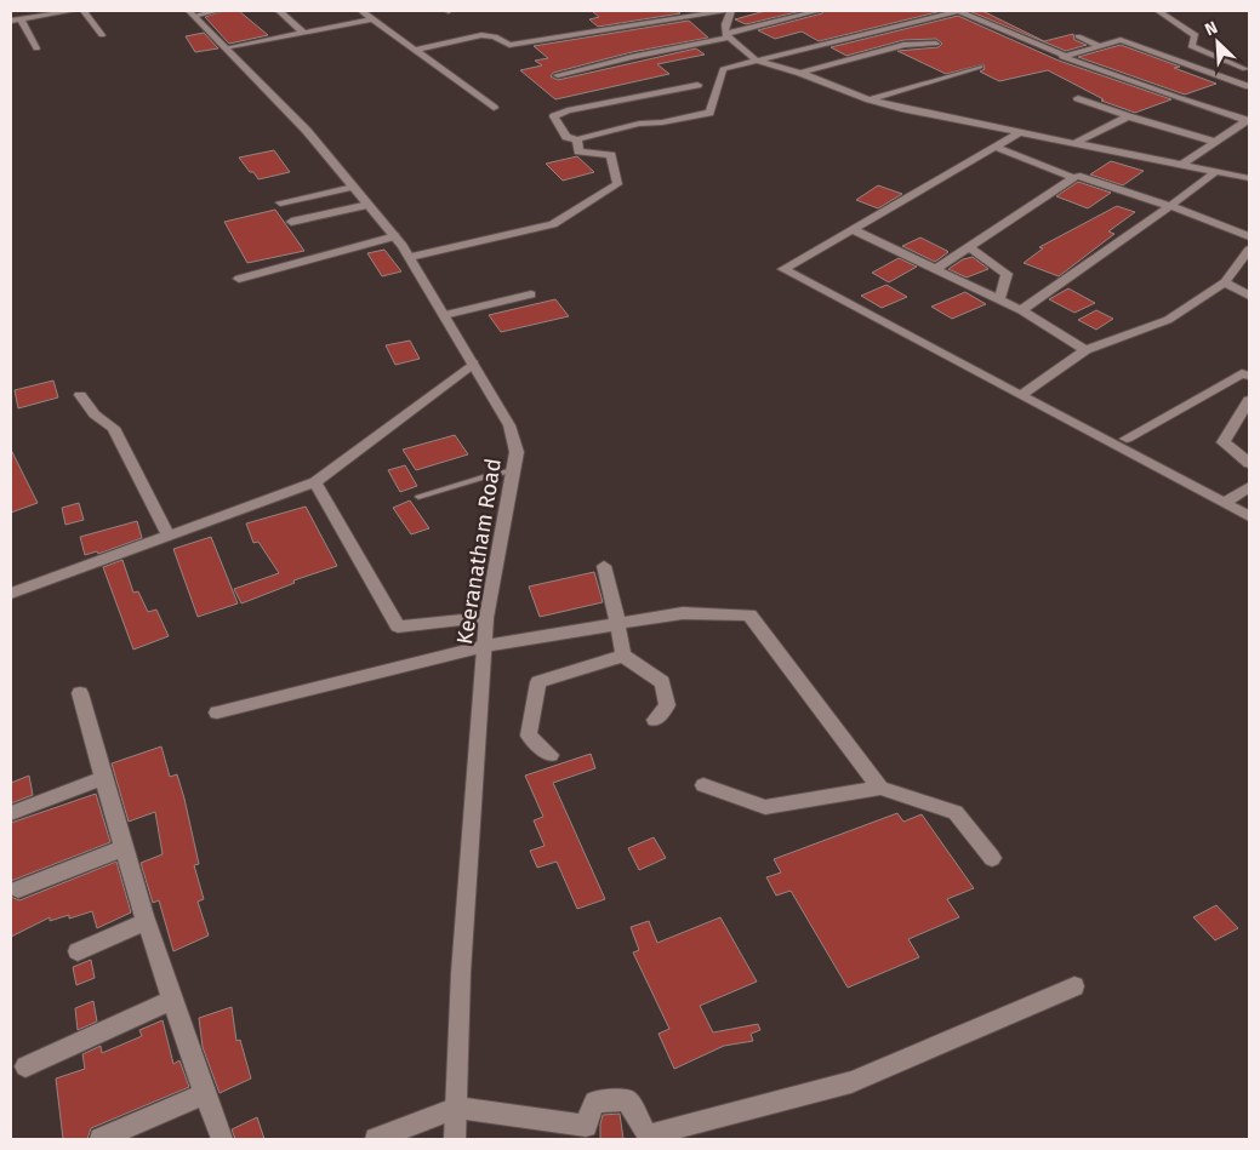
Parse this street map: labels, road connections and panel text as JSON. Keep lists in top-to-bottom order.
{
  "streets": {
    "street": ["Keeranatham Road"]
  },
  "north": "top left"
}
